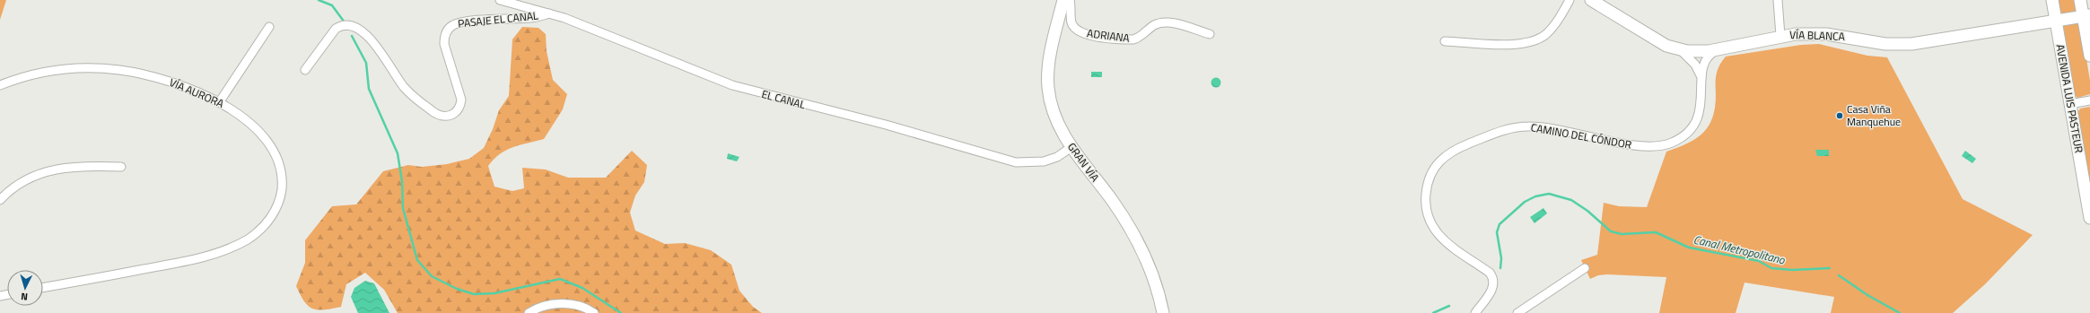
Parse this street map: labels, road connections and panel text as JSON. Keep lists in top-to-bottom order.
{
  "streets": {
    "street": [
      "PASAJE EL CANAL",
      "ADRIANA",
      "VÍA BLANCA",
      "VÍA AURORA",
      "AVENIDA LUIS PASTEUR",
      "EL CANAL",
      "CAMINO DEL CÓNDOR",
      "GRAN VÍA"
    ]
  },
  "crossings": [
    ["PASAJE EL CANAL", "EL CANAL"],
    ["VÍA BLANCA", "AVENIDA LUIS PASTEUR"],
    ["VÍA BLANCA", "CAMINO DEL CÓNDOR"],
    ["EL CANAL", "GRAN VÍA"]
  ],
  "water": ["Canal Metropolitano"],
  "places": ["Casa Viña Manquehue"],
  "north": "bottom"
}
